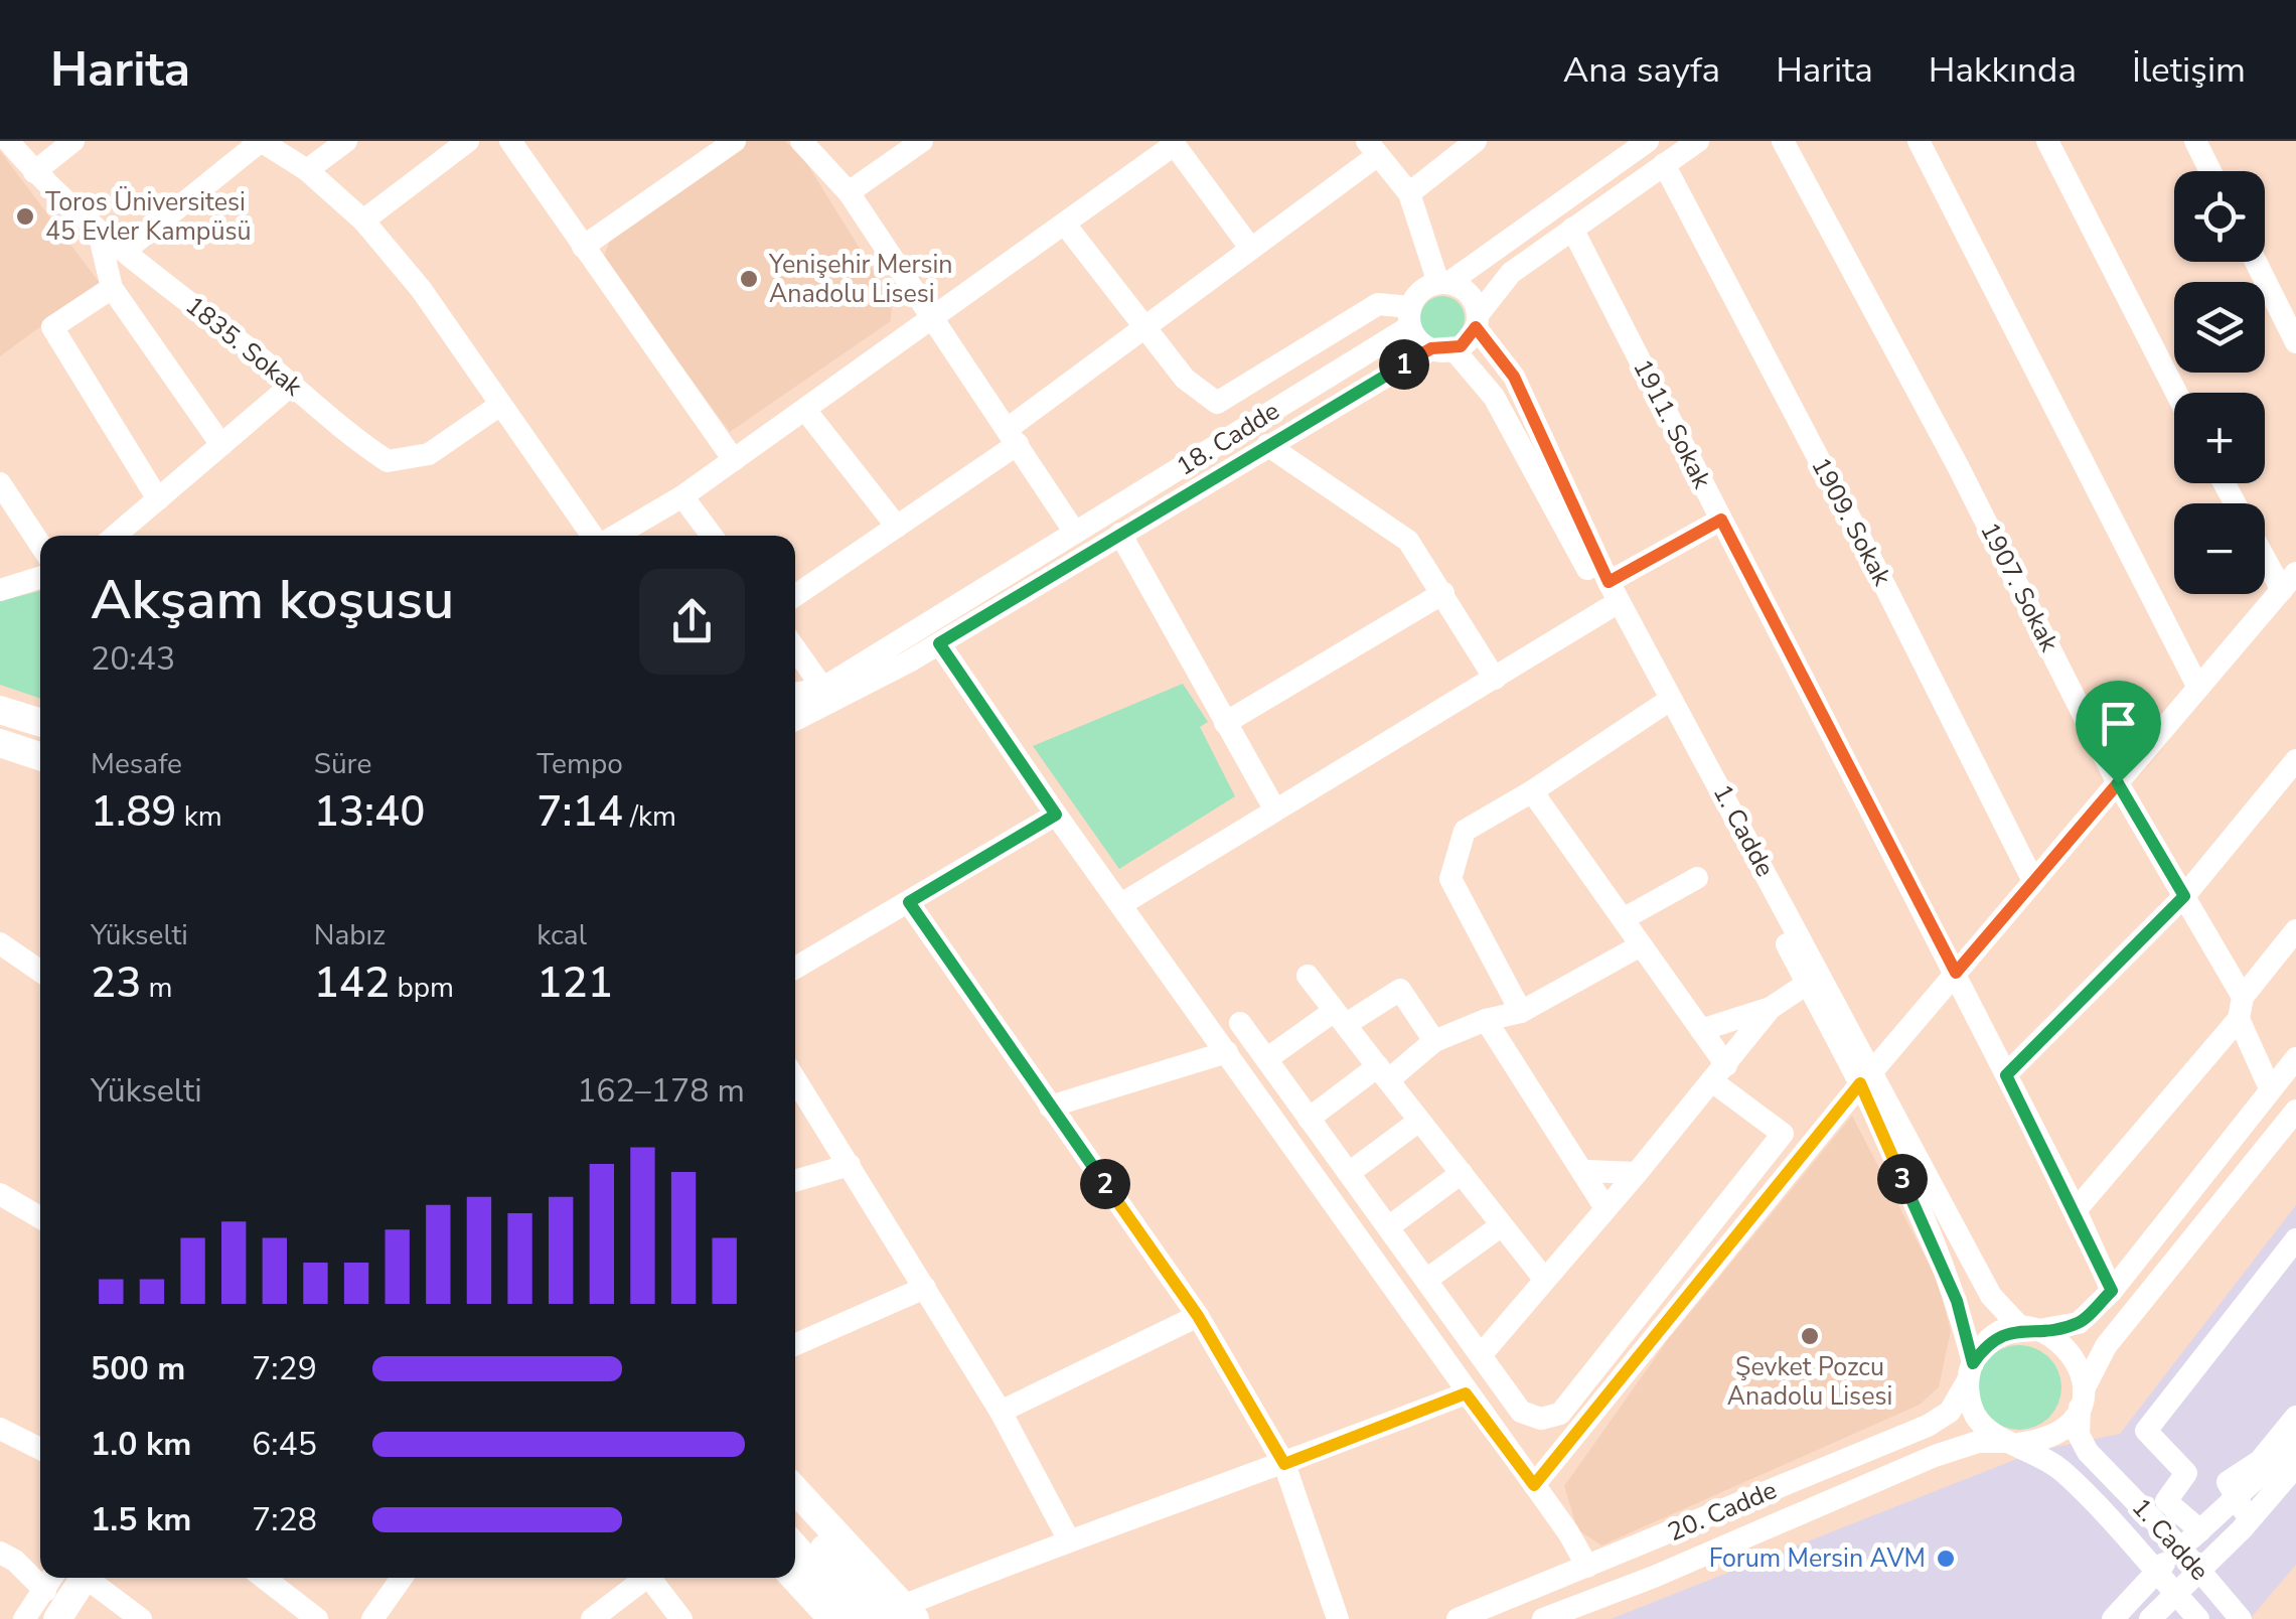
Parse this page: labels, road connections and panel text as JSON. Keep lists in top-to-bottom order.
{
  "streets": {
    "street": [
      "1835. Sokak",
      "1911. Sokak",
      "18. Cadde",
      "1909. Sokak",
      "1907. Sokak",
      "1. Cadde",
      "20. Cadde"
    ]
  },
  "crossings": [
    ["18. Cadde", "1. Cadde"],
    ["1. Cadde", "20. Cadde"]
  ],
  "places": [
    "Toros Üniversitesi 45 Evler Kampüsü",
    "Yenişehir Mersin Anadolu Lisesi",
    "Şevket Pozcu Anadolu Lisesi",
    "Forum Mersin AVM"
  ],
  "page": {
    "header": "Harita",
    "nav": [
      "Ana sayfa",
      "Harita",
      "Hakkında",
      "İletişim"
    ],
    "map_buttons": ["+", "−"],
    "pins": ["1", "3", "2"],
    "heading": ["Akşam koşusu", "20:43"],
    "stats": [
      ["Mesafe", "1.89 km"],
      ["Süre", "13:40"],
      ["Tempo", "7:14 /km"],
      ["Yükselti", "23 m"],
      ["Nabız", "142 bpm"],
      ["kcal", "121"]
    ],
    "chart": ["Yükselti", "162–178 m"],
    "list": [
      {
        "name": "500 m",
        "note": "7:29"
      },
      {
        "name": "1.0 km",
        "note": "6:45"
      },
      {
        "name": "1.5 km",
        "note": "7:28"
      }
    ]
  }
}
